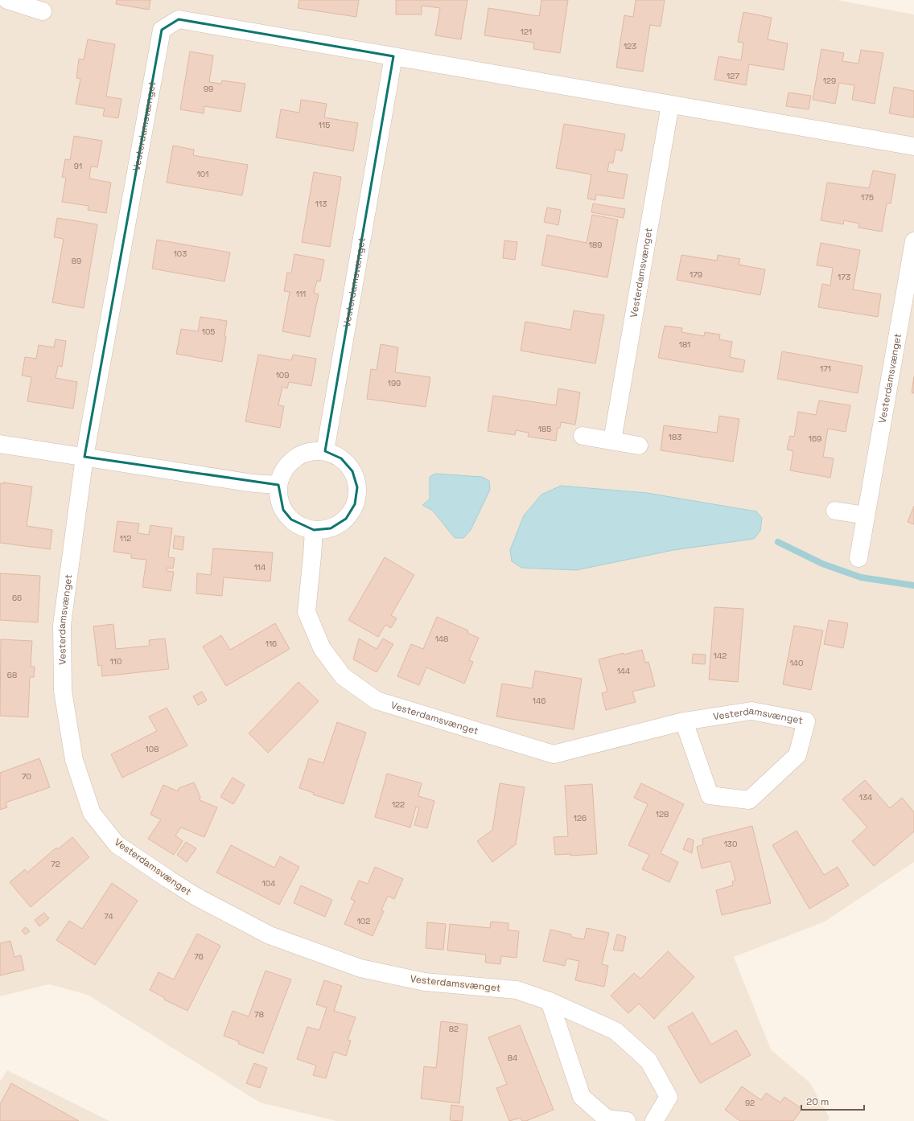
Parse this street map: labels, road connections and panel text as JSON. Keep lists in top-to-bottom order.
{
  "streets": {
    "street": ["Vesterdamsvænget"]
  },
  "house_numbers": [
    "121",
    "123",
    "127",
    "129",
    "99",
    "115",
    "91",
    "101",
    "175",
    "113",
    "189",
    "103",
    "89",
    "179",
    "173",
    "111",
    "105",
    "181",
    "171",
    "109",
    "199",
    "185",
    "183",
    "169",
    "112",
    "114",
    "66",
    "148",
    "116",
    "142",
    "110",
    "140",
    "144",
    "68",
    "146",
    "108",
    "70",
    "134",
    "122",
    "128",
    "126",
    "130",
    "72",
    "104",
    "74",
    "102",
    "76",
    "78",
    "82",
    "84",
    "92"
  ],
  "scale_bar": "20 m"
}
